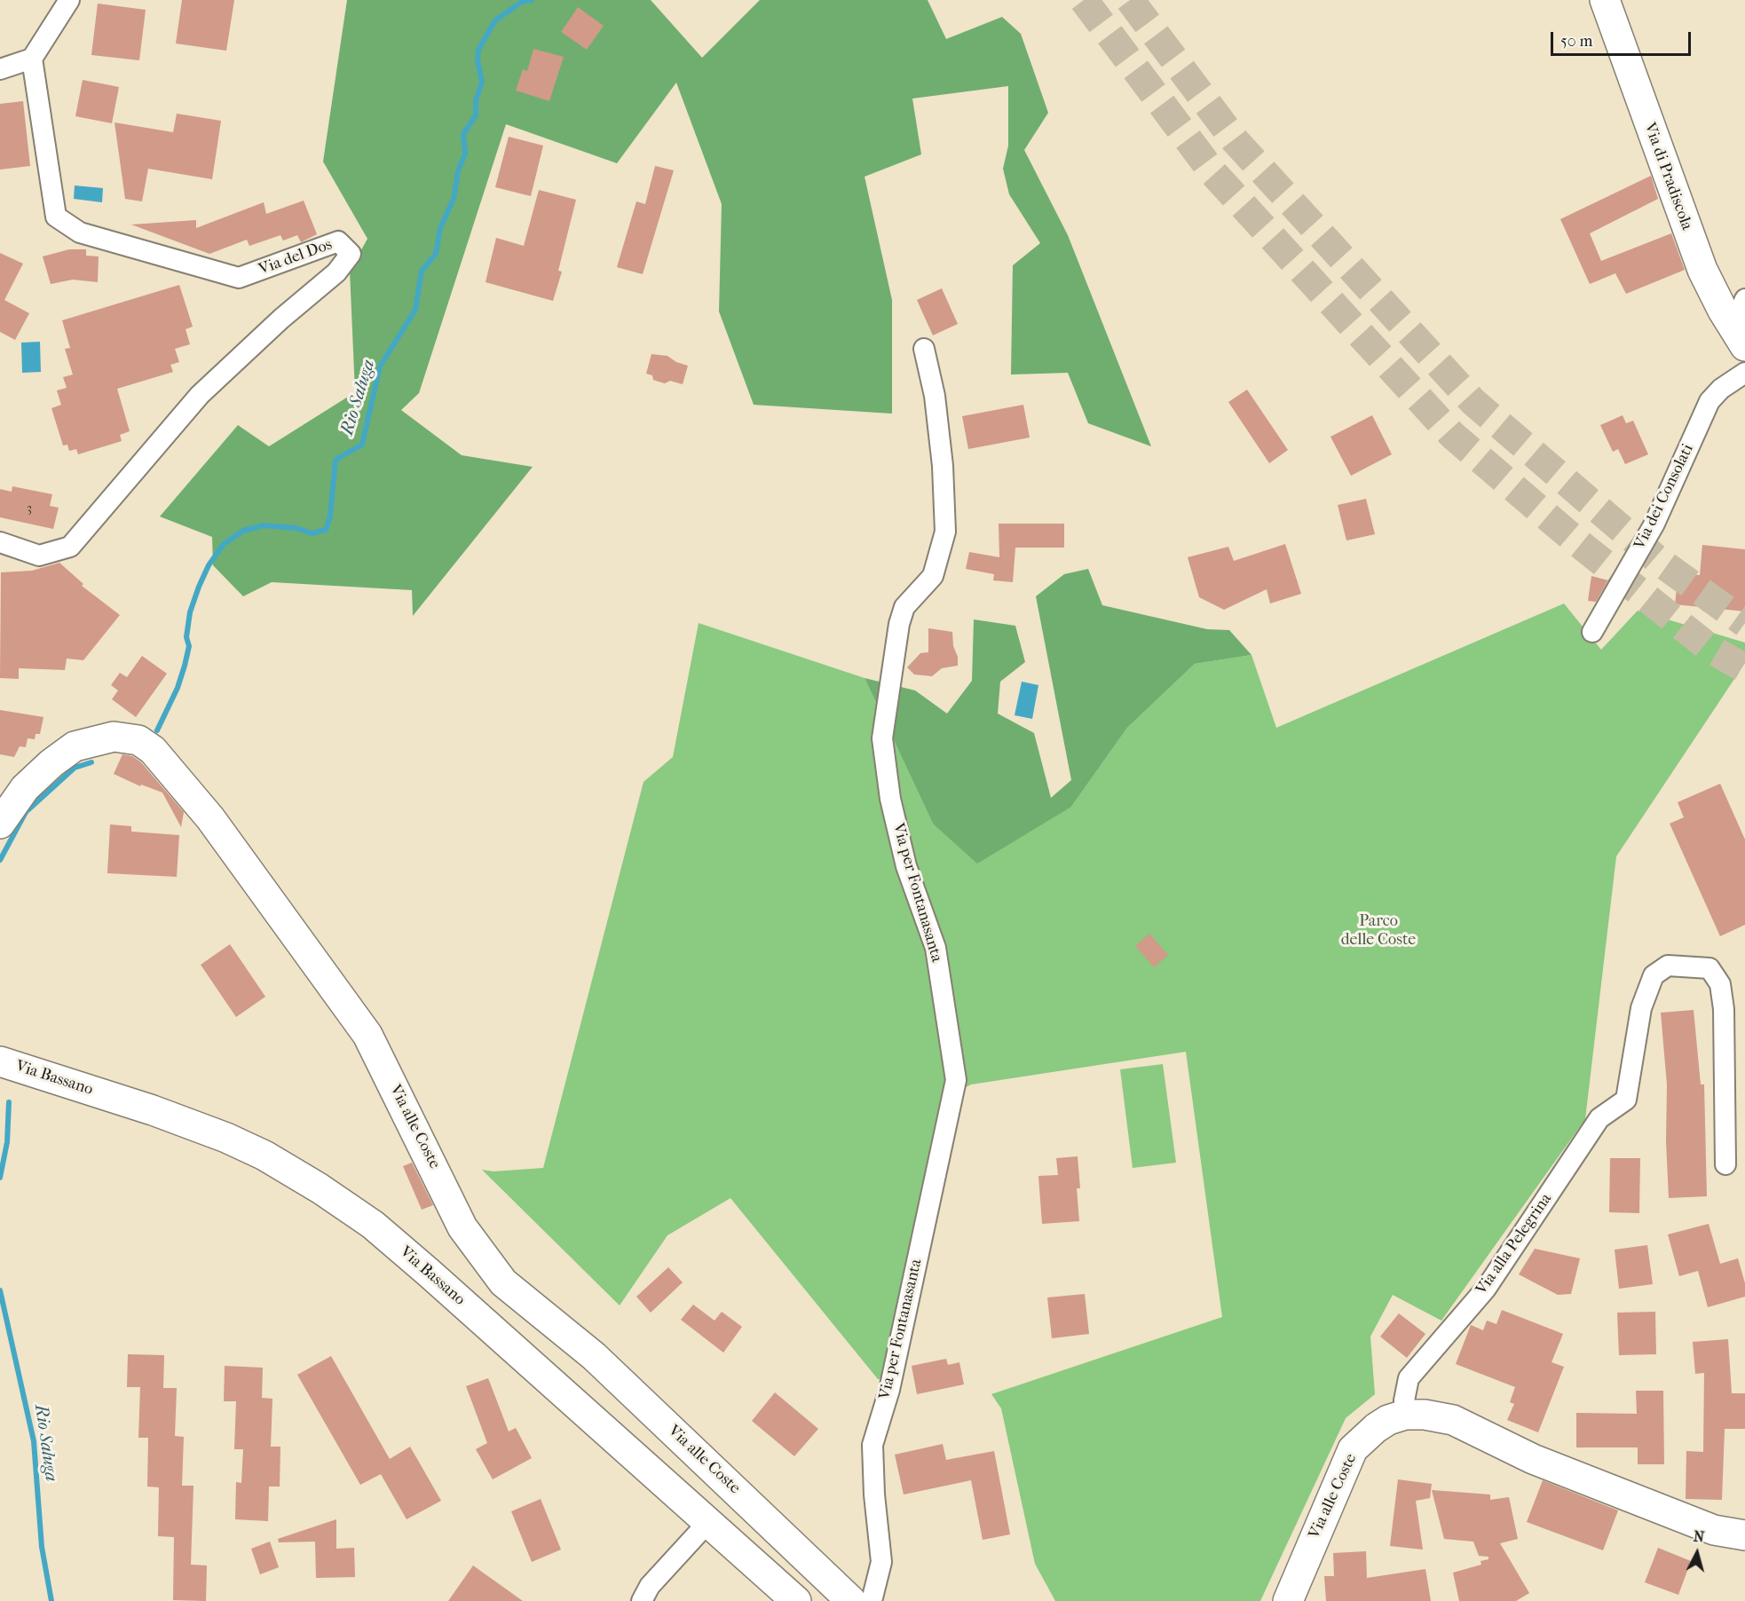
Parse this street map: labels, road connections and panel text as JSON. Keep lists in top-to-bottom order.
{
  "streets": {
    "street": [
      "Via di Pradiscola",
      "Via del Dos",
      "Via dei Consolati",
      "Via per Fontanasanta",
      "Via Bassano",
      "Via alle Coste",
      "Via alla Pelegrina"
    ]
  },
  "crossings": [
    ["Via alle Coste", "Via alla Pelegrina"]
  ],
  "water": ["Rio Saluga"],
  "parks": ["Parco delle Coste"],
  "house_numbers": ["3"],
  "scale_bar": "50 m",
  "north": "top"
}
